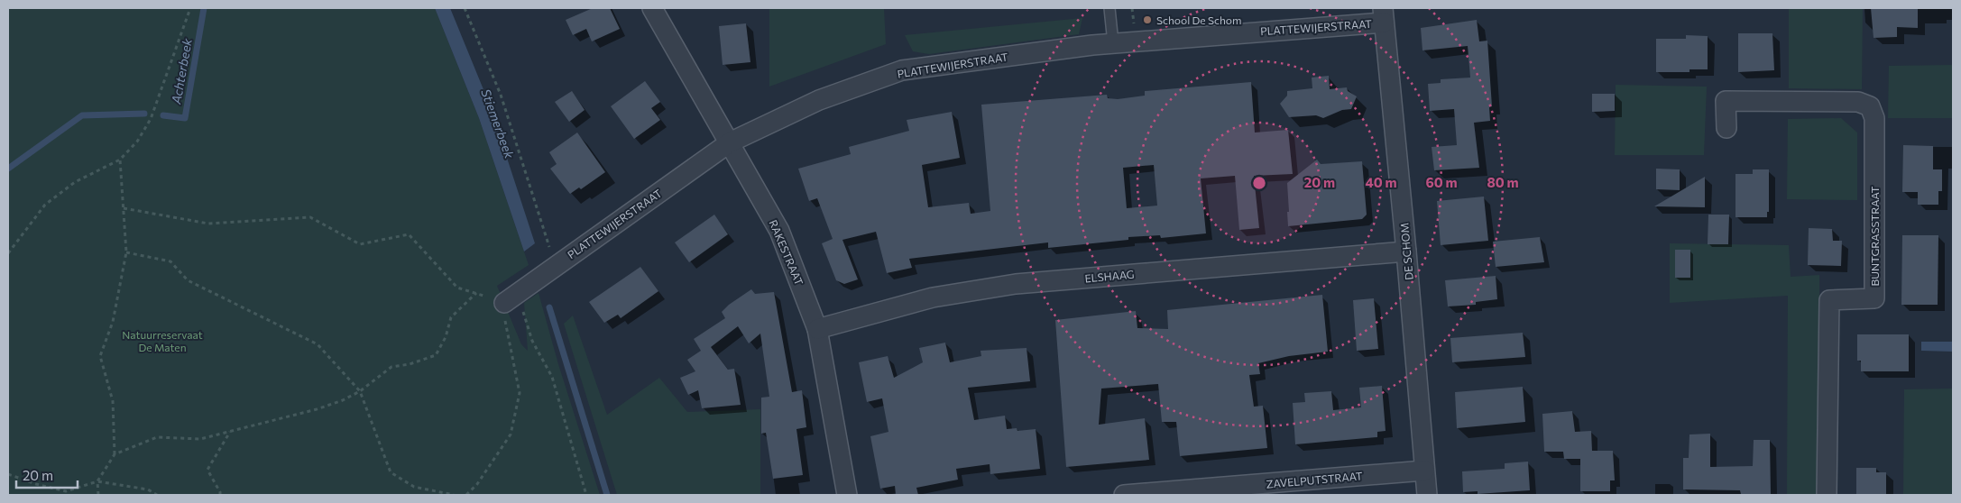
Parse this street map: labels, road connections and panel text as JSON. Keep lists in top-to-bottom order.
{
  "streets": {
    "street": [
      "PLATTEWIJERSTRAAT",
      "BUNTGRASSTRAAT",
      "DE SCHOM",
      "RAKESTRAAT",
      "ELSHAAG",
      "ZAVELPUTSTRAAT"
    ]
  },
  "crossings": [
    ["PLATTEWIJERSTRAAT", "DE SCHOM"],
    ["PLATTEWIJERSTRAAT", "RAKESTRAAT"],
    ["DE SCHOM", "ELSHAAG"],
    ["DE SCHOM", "ZAVELPUTSTRAAT"],
    ["RAKESTRAAT", "ELSHAAG"]
  ],
  "water": ["Achterbeek", "Stiemerbeek"],
  "parks": ["Natuurreservaat De Maten"],
  "places": ["School De Schom"],
  "scale_bar": "20 m",
  "rings": [
    "20 m",
    "40 m",
    "60 m",
    "80 m"
  ]
}
